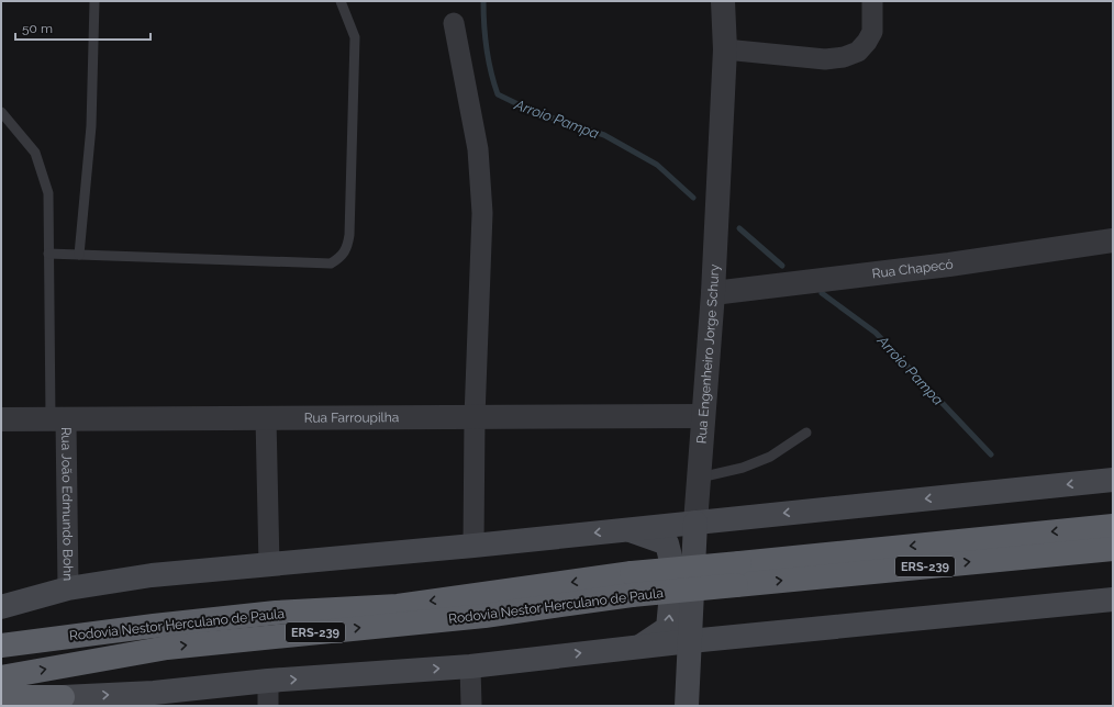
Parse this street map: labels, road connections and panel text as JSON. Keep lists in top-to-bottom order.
{
  "streets": {
    "highway": ["ERS-239", "Rodovia Nestor Herculano de Paula"],
    "main road": ["Rua Engenheiro Jorge Schury"],
    "street": ["Rua Chapecó", "Rua Farroupilha", "Rua João Edmundo Bohn"]
  },
  "crossings": [
    ["Rua Chapecó", "Rua Engenheiro Jorge Schury"],
    ["Rua Engenheiro Jorge Schury", "Rua Farroupilha"],
    ["Rua Farroupilha", "Rua João Edmundo Bohn"]
  ],
  "water": ["Arroio Pampa"],
  "scale_bar": "50 m"
}
